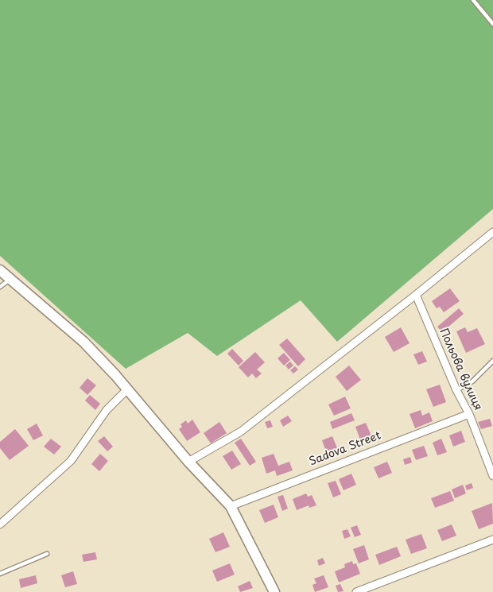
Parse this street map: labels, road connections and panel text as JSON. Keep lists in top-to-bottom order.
{
  "streets": {
    "street": ["Польова вулиця", "Sadova Street"]
  },
  "crossings": [
    ["Польова вулиця", "Sadova Street"]
  ]
}
